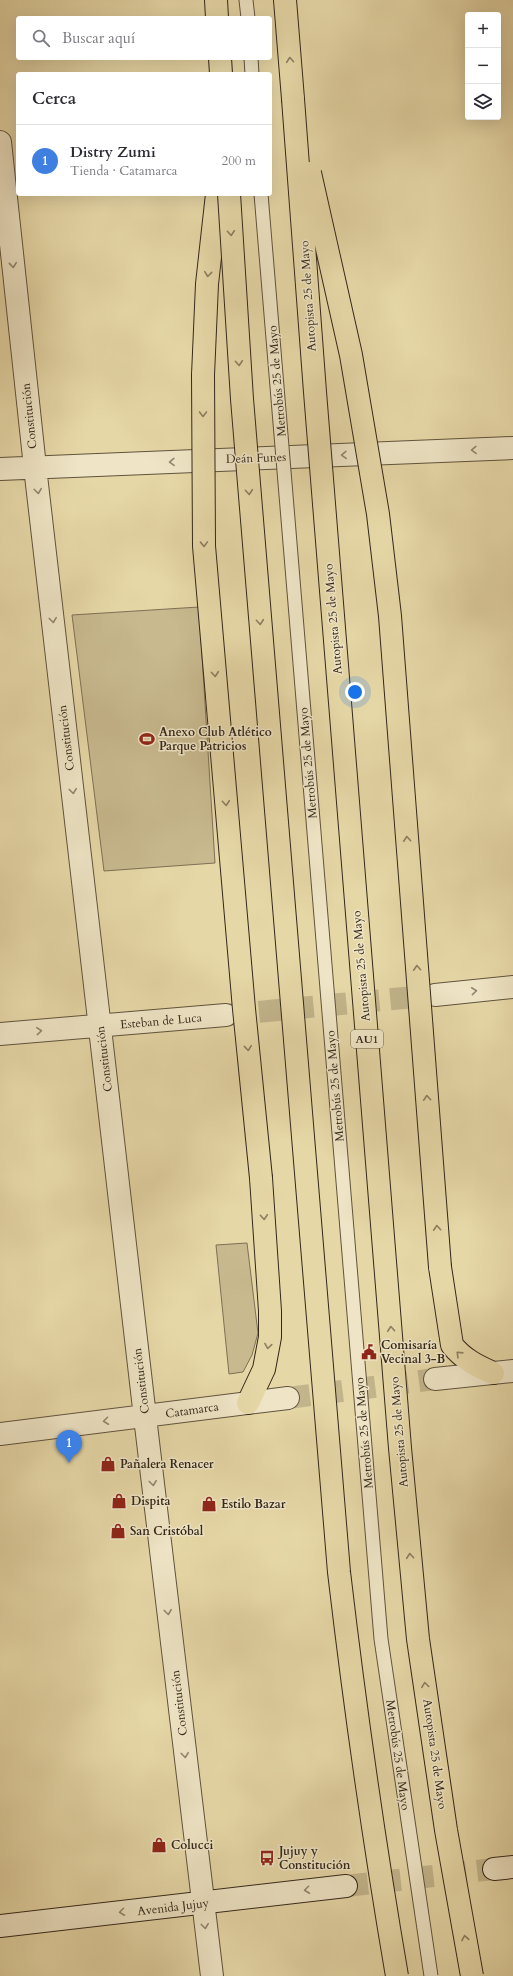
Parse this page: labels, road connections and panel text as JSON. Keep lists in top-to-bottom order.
{
  "streets": {
    "highway": ["Autopista 25 de Mayo", "AU1"],
    "street": [
      "Constitución",
      "Deán Funes",
      "Esteban de Luca",
      "Catamarca",
      "Avenida Jujuy"
    ],
    "lane": ["Metrobús 25 de Mayo"]
  },
  "crossings": [
    ["Constitución", "Deán Funes"],
    ["Constitución", "Esteban de Luca"],
    ["Constitución", "Catamarca"],
    ["Constitución", "Avenida Jujuy"]
  ],
  "one_way": [
    "Constitución",
    "Deán Funes",
    "Esteban de Luca",
    "Catamarca",
    "Avenida Jujuy"
  ],
  "places": {
    "sports": ["Anexo Club Atlético Parque Patricios"],
    "public building": ["Comisaría Vecinal 3-B"],
    "shop": [
      "Pañalera Renacer",
      "Dispita",
      "Estilo Bazar",
      "San Cristóbal",
      "Colucci"
    ],
    "bus stop": ["Jujuy y Constitución"]
  },
  "page": {
    "map_buttons": ["+", "−"],
    "search": "Buscar aquí",
    "heading": "Cerca",
    "list": [
      {
        "mark": "1",
        "name": "Distry Zumi",
        "note": "Tienda · Catamarca",
        "value": "200 m"
      }
    ],
    "pins": "1"
  }
}
